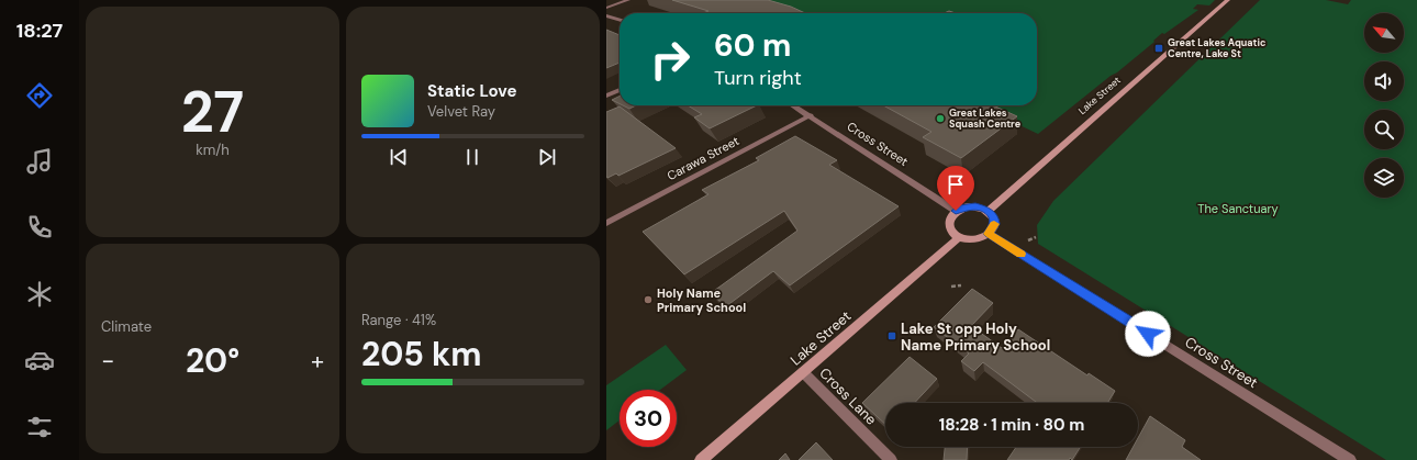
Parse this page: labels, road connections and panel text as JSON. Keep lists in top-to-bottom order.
{
  "streets": {
    "street": [
      "Lake Street",
      "Cross Street",
      "Carawa Street",
      "Cross Lane"
    ]
  },
  "crossings": [
    ["Lake Street", "Cross Street"],
    ["Lake Street", "Cross Lane"],
    ["Cross Street", "Carawa Street"]
  ],
  "parks": ["The Sanctuary"],
  "places": {
    "transit": ["Great Lakes Aquatic Centre, Lake St", "Lake St opp Holy Name Primary School"],
    "other": ["Great Lakes Squash Centre", "Holy Name Primary School"]
  },
  "north": "top left",
  "page": {
    "tabs": "18:27",
    "tile": [
      ["27", "km/h"],
      "Climate",
      ["Range · 41%", "205 km"]
    ],
    "turn": ["60 m", "Turn right"],
    "song": ["Static Love", "Velvet Ray"],
    "heat": ["−", "20°", "+"],
    "limit": "30",
    "trip": "18:28 · 1 min · 80 m"
  }
}
